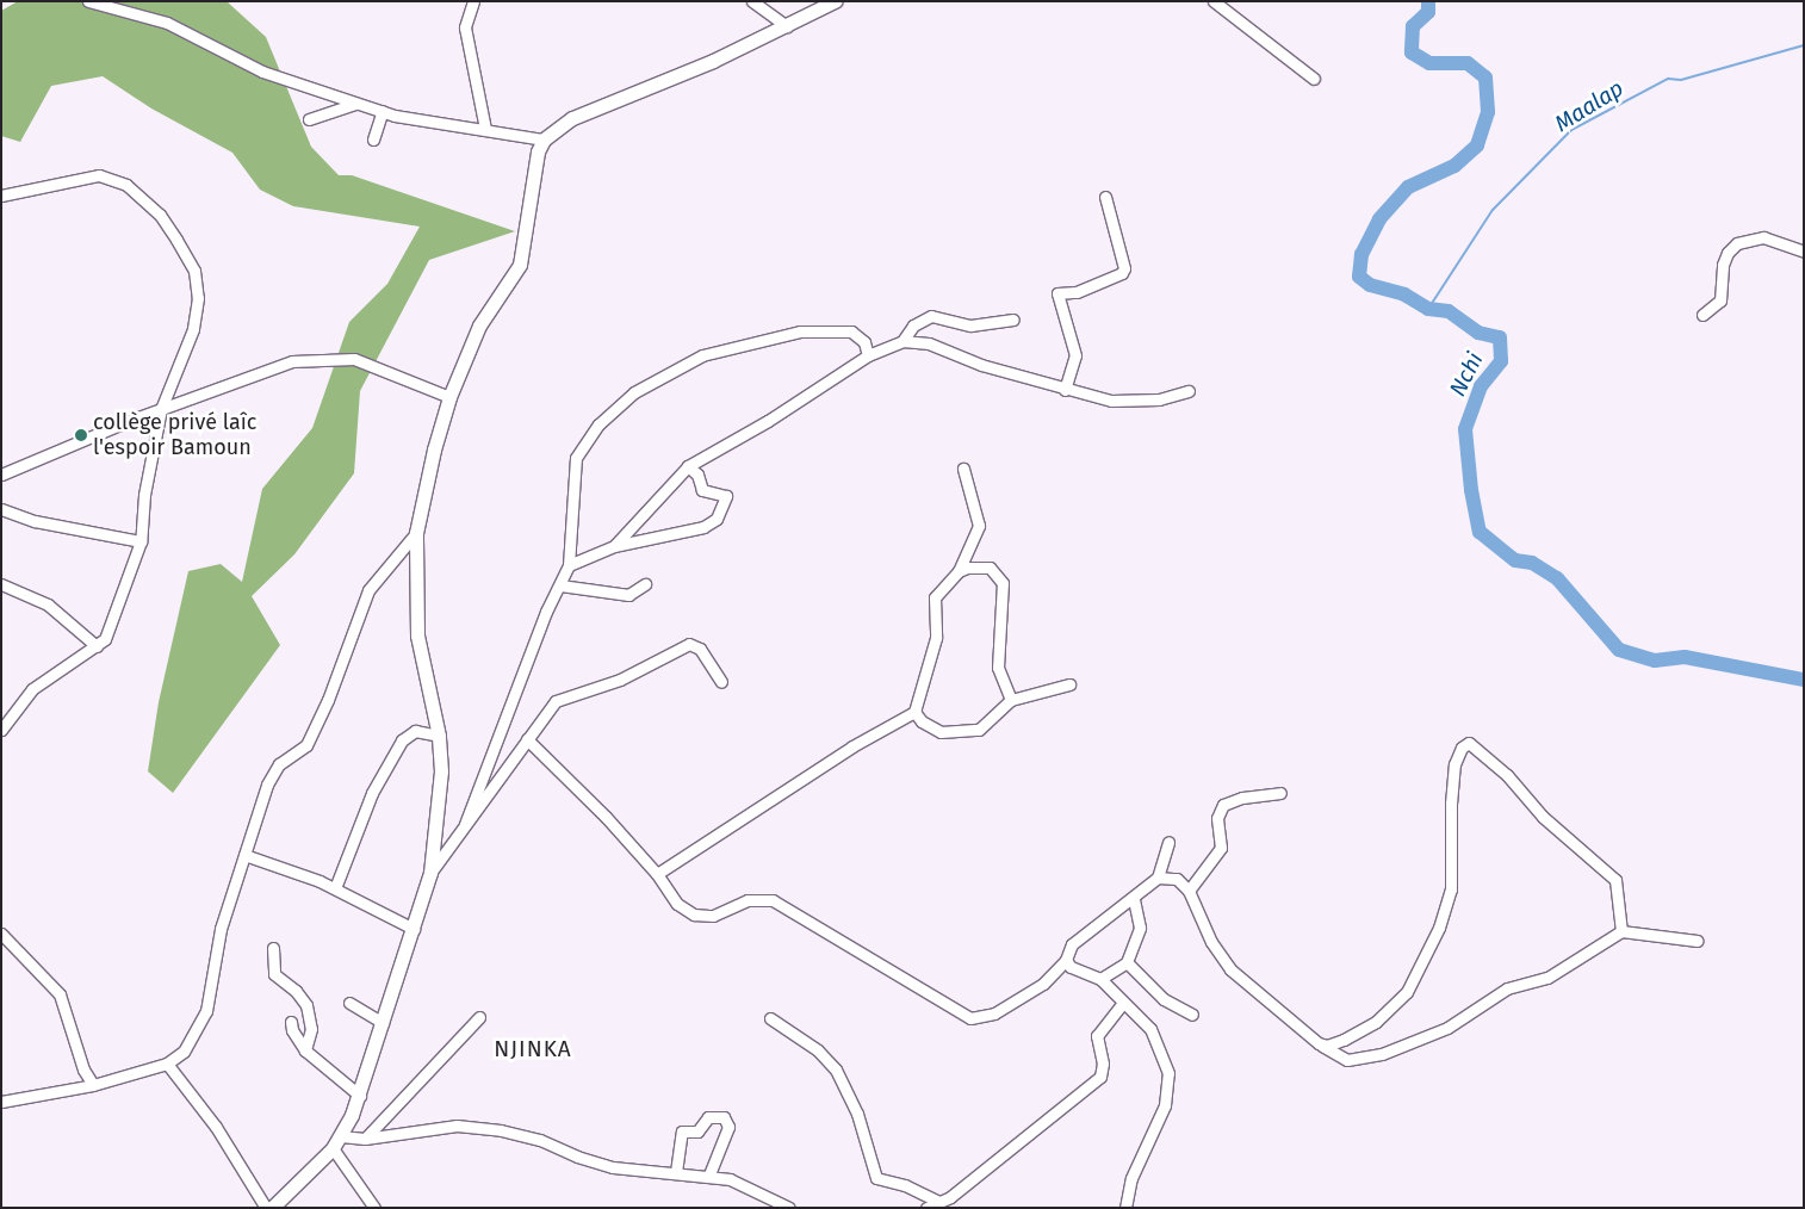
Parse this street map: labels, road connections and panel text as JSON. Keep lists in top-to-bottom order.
{
  "districts": ["NJINKA"],
  "water": ["Maalap", "Nchi"],
  "places": ["collège privé laîc l'espoir Bamoun"]
}
